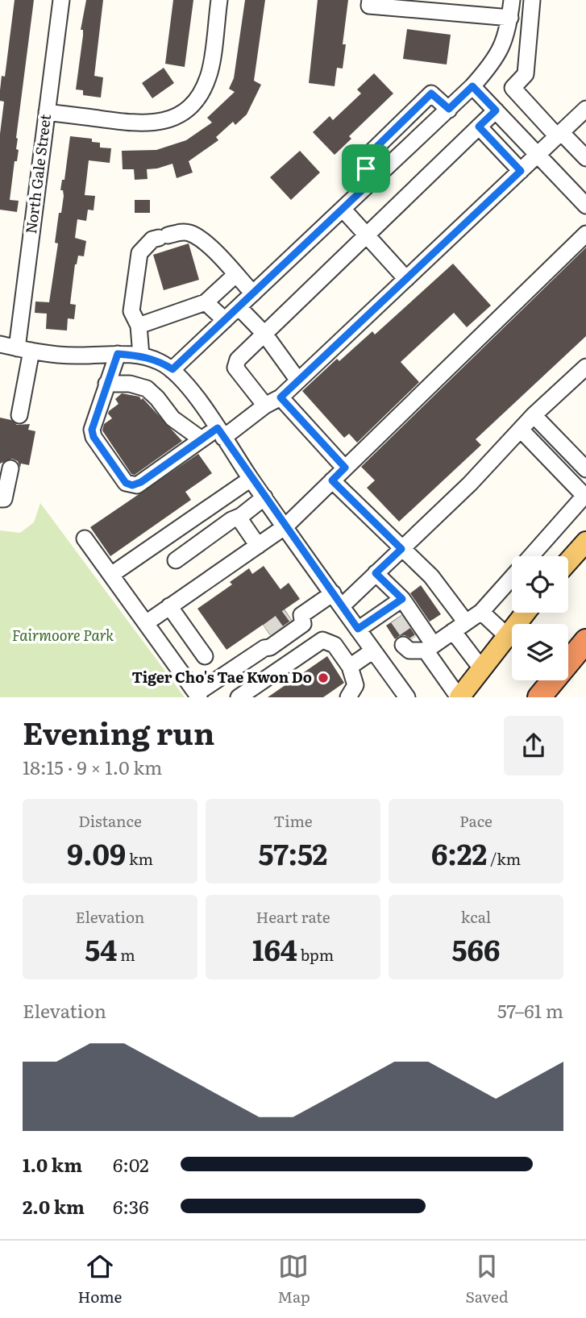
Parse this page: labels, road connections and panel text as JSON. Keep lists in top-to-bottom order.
{
  "streets": {
    "street": ["North Gale Street"]
  },
  "parks": ["Fairmoore Park"],
  "places": ["Tiger Cho's Tae Kwon Do"],
  "page": {
    "heading": ["Evening run", "18:15 · 9 × 1.0 km"],
    "stats": [
      ["Distance", "9.09 km"],
      ["Time", "57:52"],
      ["Pace", "6:22 /km"],
      ["Elevation", "54 m"],
      ["Heart rate", "164 bpm"],
      ["kcal", "566"]
    ],
    "chart": ["Elevation", "57–61 m"],
    "list": [
      {
        "name": "1.0 km",
        "note": "6:02"
      },
      {
        "name": "2.0 km",
        "note": "6:36"
      }
    ],
    "tabs": ["Home", "Map", "Saved"]
  }
}
